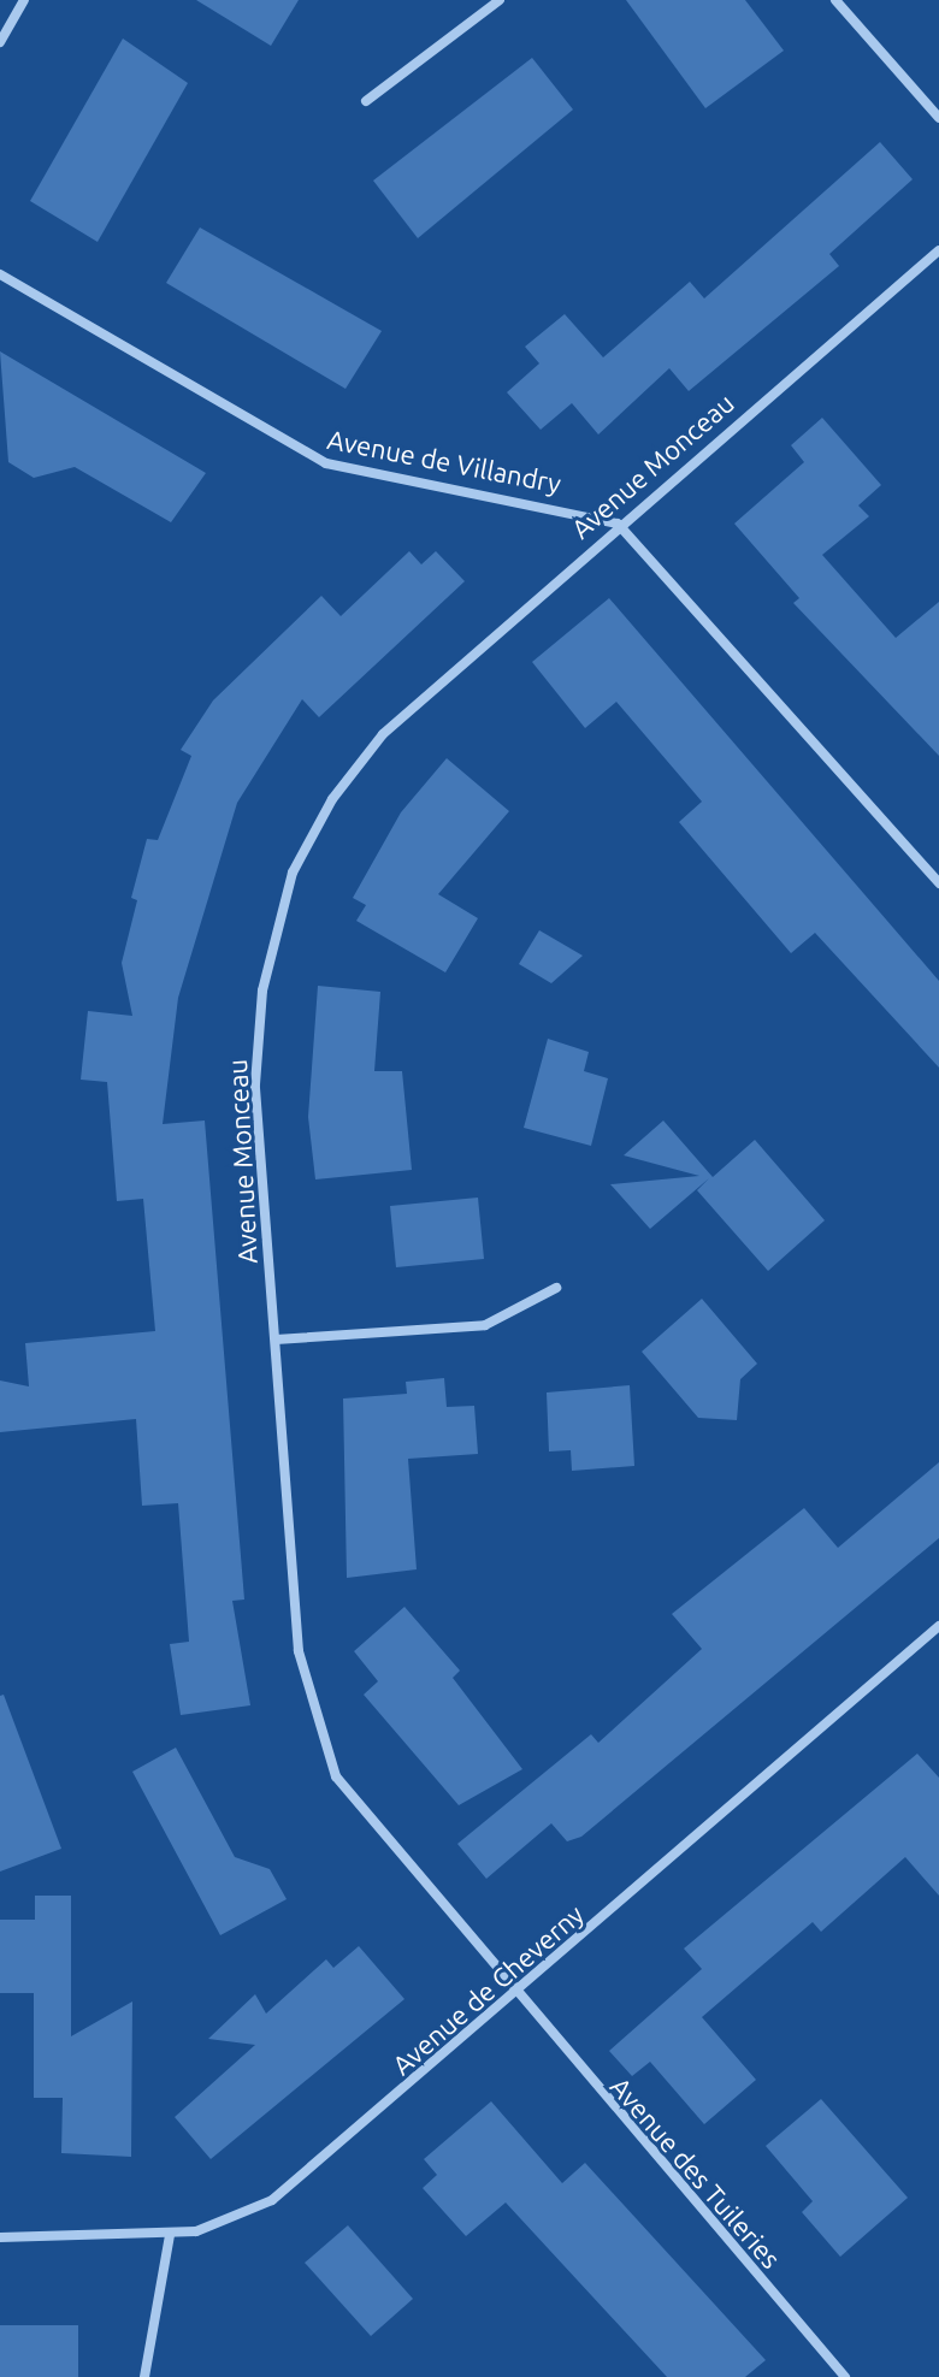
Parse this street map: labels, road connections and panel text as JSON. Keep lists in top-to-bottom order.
{
  "streets": {
    "street": [
      "Avenue de Villandry",
      "Avenue Monceau",
      "Avenue de Cheverny",
      "Avenue des Tuileries"
    ]
  },
  "crossings": [
    ["Avenue de Villandry", "Avenue Monceau"],
    ["Avenue Monceau", "Avenue de Cheverny"],
    ["Avenue Monceau", "Avenue des Tuileries"],
    ["Avenue de Cheverny", "Avenue des Tuileries"]
  ]
}
